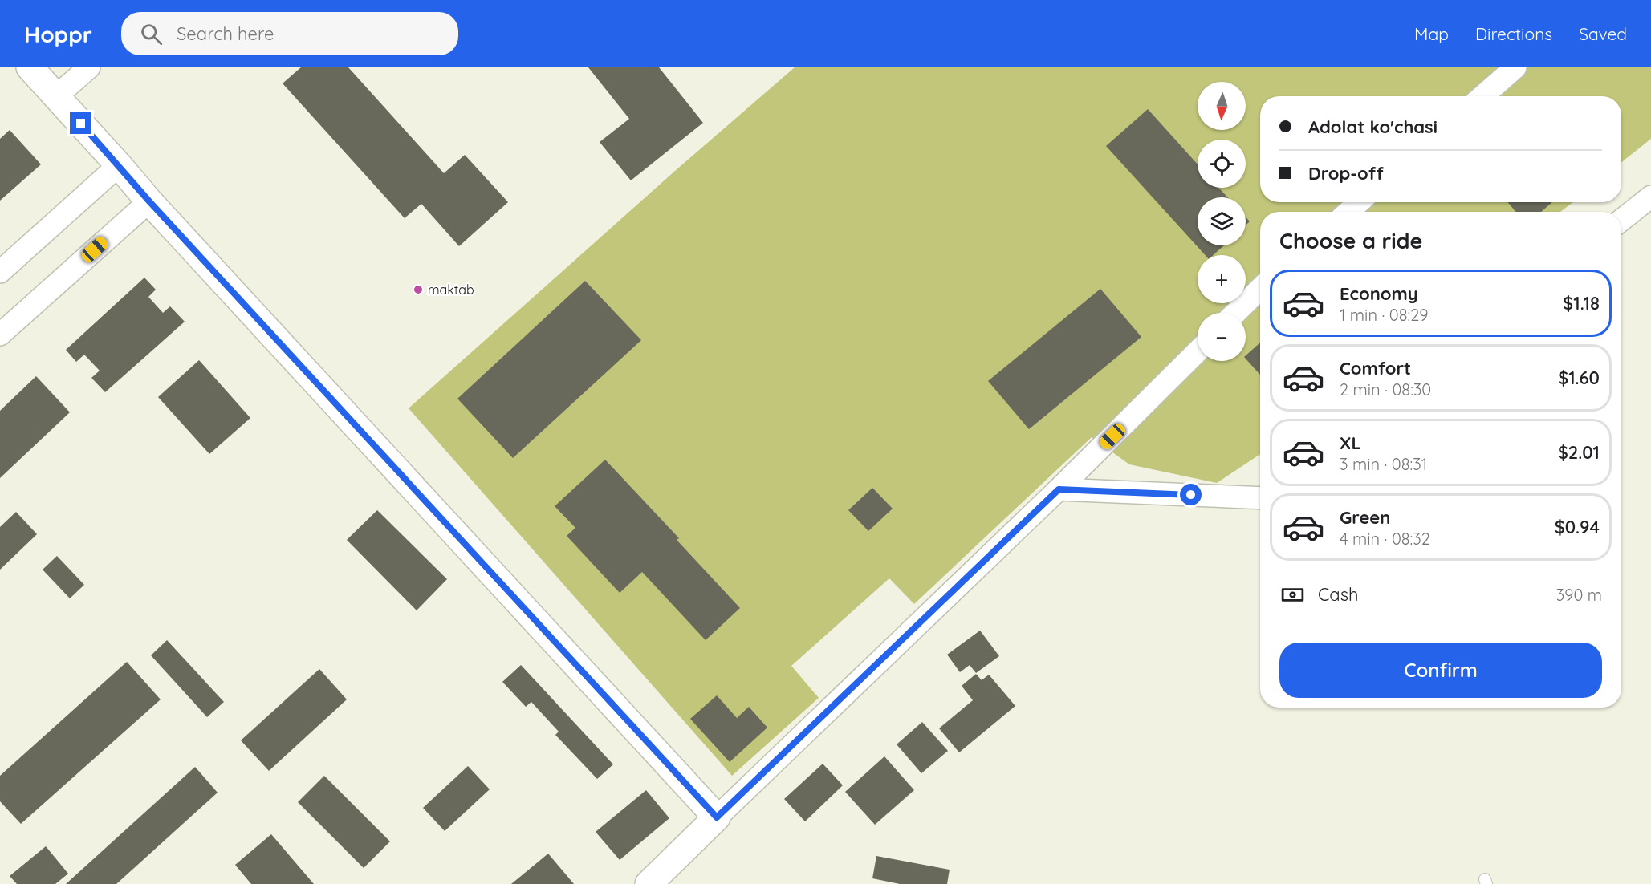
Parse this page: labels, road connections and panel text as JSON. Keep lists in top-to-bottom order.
{
  "places": ["maktab"],
  "north": "bottom",
  "page": {
    "header": "Hoppr",
    "search": "Search here",
    "nav": ["Map", "Directions", "Saved"],
    "map_buttons": ["+", "−"],
    "banner": ["Adolat ko'chasi", "Drop-off"],
    "heading": "Choose a ride",
    "list": [
      {
        "name": "Economy",
        "note": "1 min · 08:29",
        "value": "$1.18"
      },
      {
        "name": "Comfort",
        "note": "2 min · 08:30",
        "value": "$1.60"
      },
      {
        "name": "XL",
        "note": "3 min · 08:31",
        "value": "$2.01"
      },
      {
        "name": "Green",
        "note": "4 min · 08:32",
        "value": "$0.94"
      }
    ],
    "pay": ["Cash", "390 m"],
    "buttons": "Confirm"
  }
}
